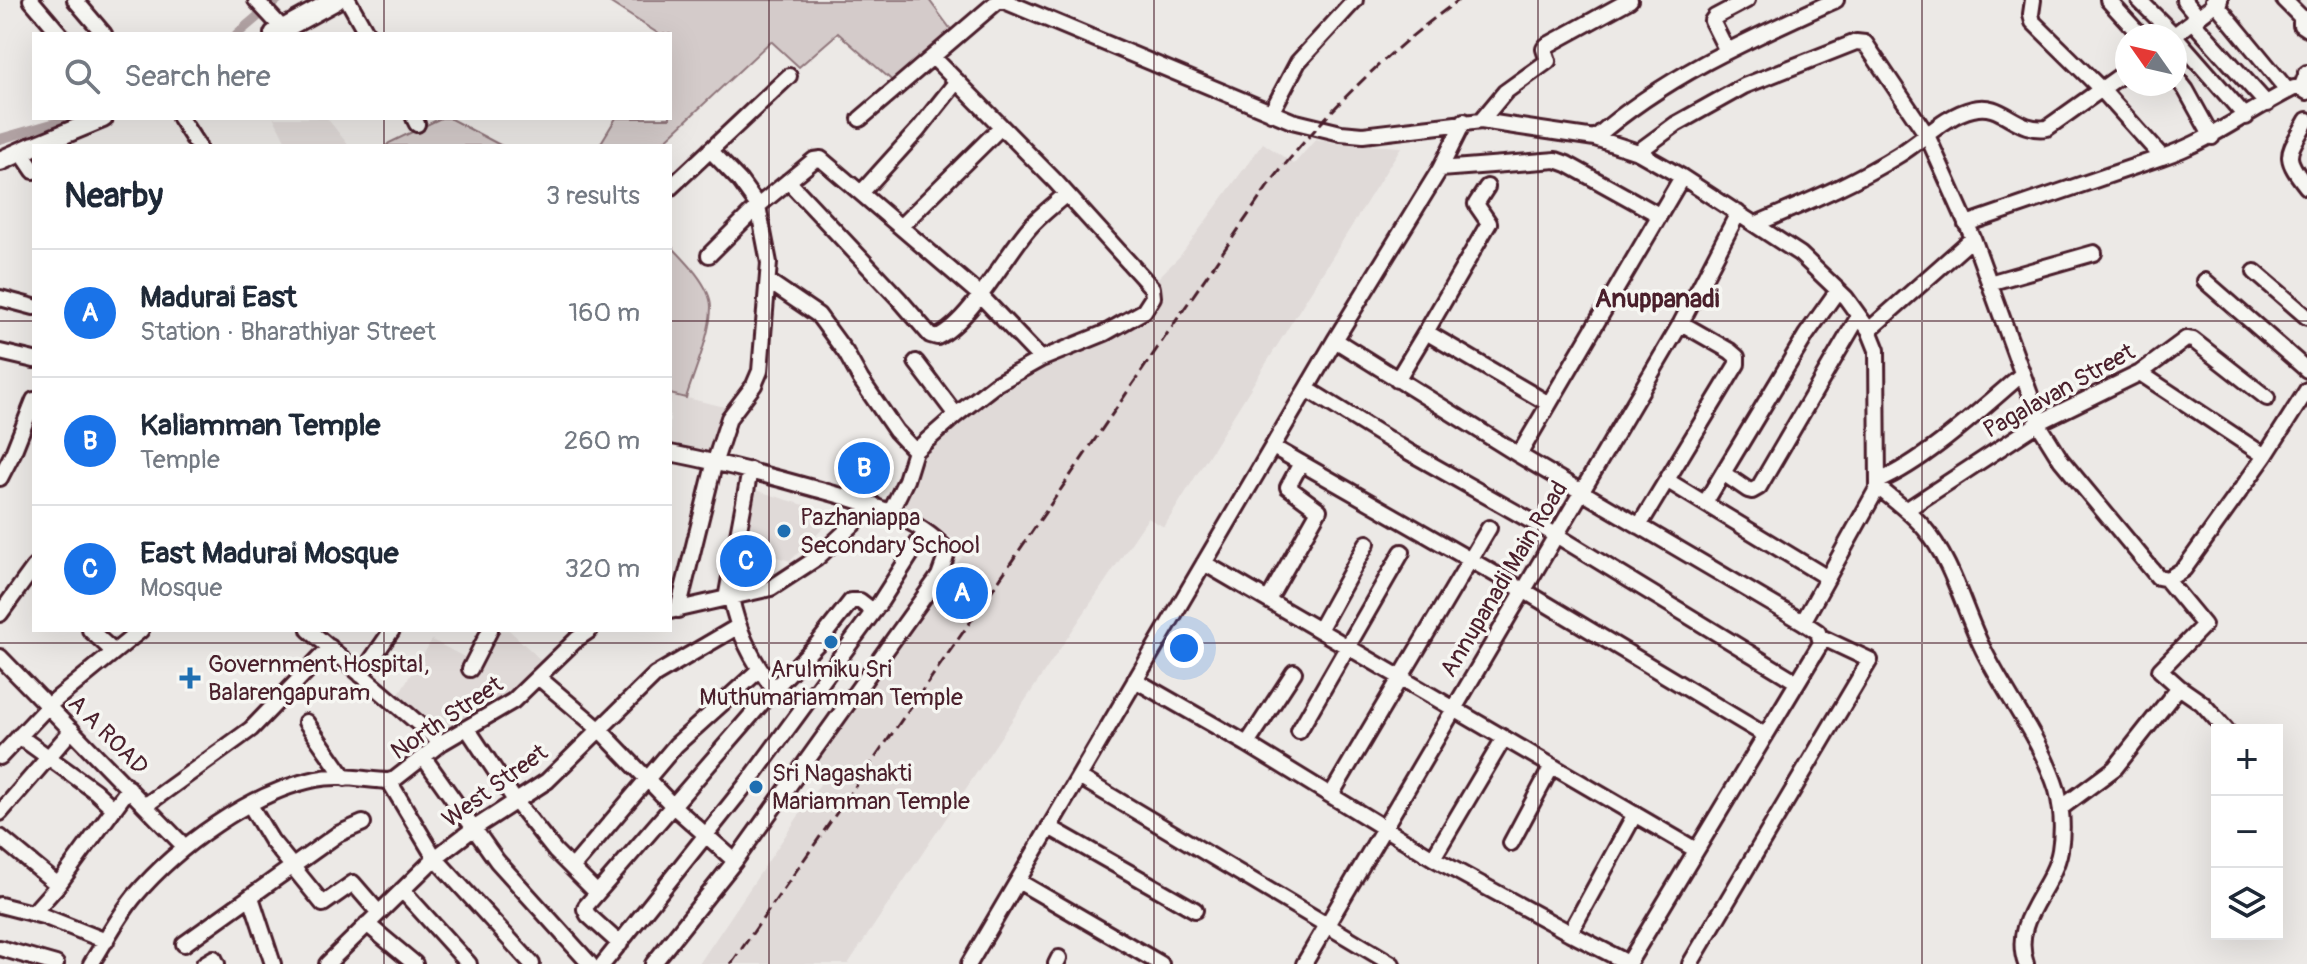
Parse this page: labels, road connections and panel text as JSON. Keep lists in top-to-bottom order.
{
  "streets": {
    "street": [
      "Pagalavan Street",
      "Annupanadi Main Road",
      "North Street",
      "A A ROAD",
      "West Street"
    ]
  },
  "crossings": [
    ["North Street", "A A ROAD"]
  ],
  "districts": ["Anuppanadi"],
  "places": {
    "other": ["Pazhaniappa Secondary School", "Arulmiku Sri Muthumariamman Temple", "Sri Nagashakti Mariamman Temple"],
    "health": ["Government Hospital, Balarengapuram"]
  },
  "north": "top left",
  "page": {
    "search": "Search here",
    "heading": ["Nearby", "3 results"],
    "list": [
      {
        "mark": "A",
        "name": "Madurai East",
        "note": "Station · Bharathiyar Street",
        "value": "160 m"
      },
      {
        "mark": "B",
        "name": "Kaliamman Temple",
        "note": "Temple",
        "value": "260 m"
      },
      {
        "mark": "C",
        "name": "East Madurai Mosque",
        "note": "Mosque",
        "value": "320 m"
      }
    ],
    "pins": ["B", "C", "A"],
    "map_buttons": ["+", "−"]
  }
}
